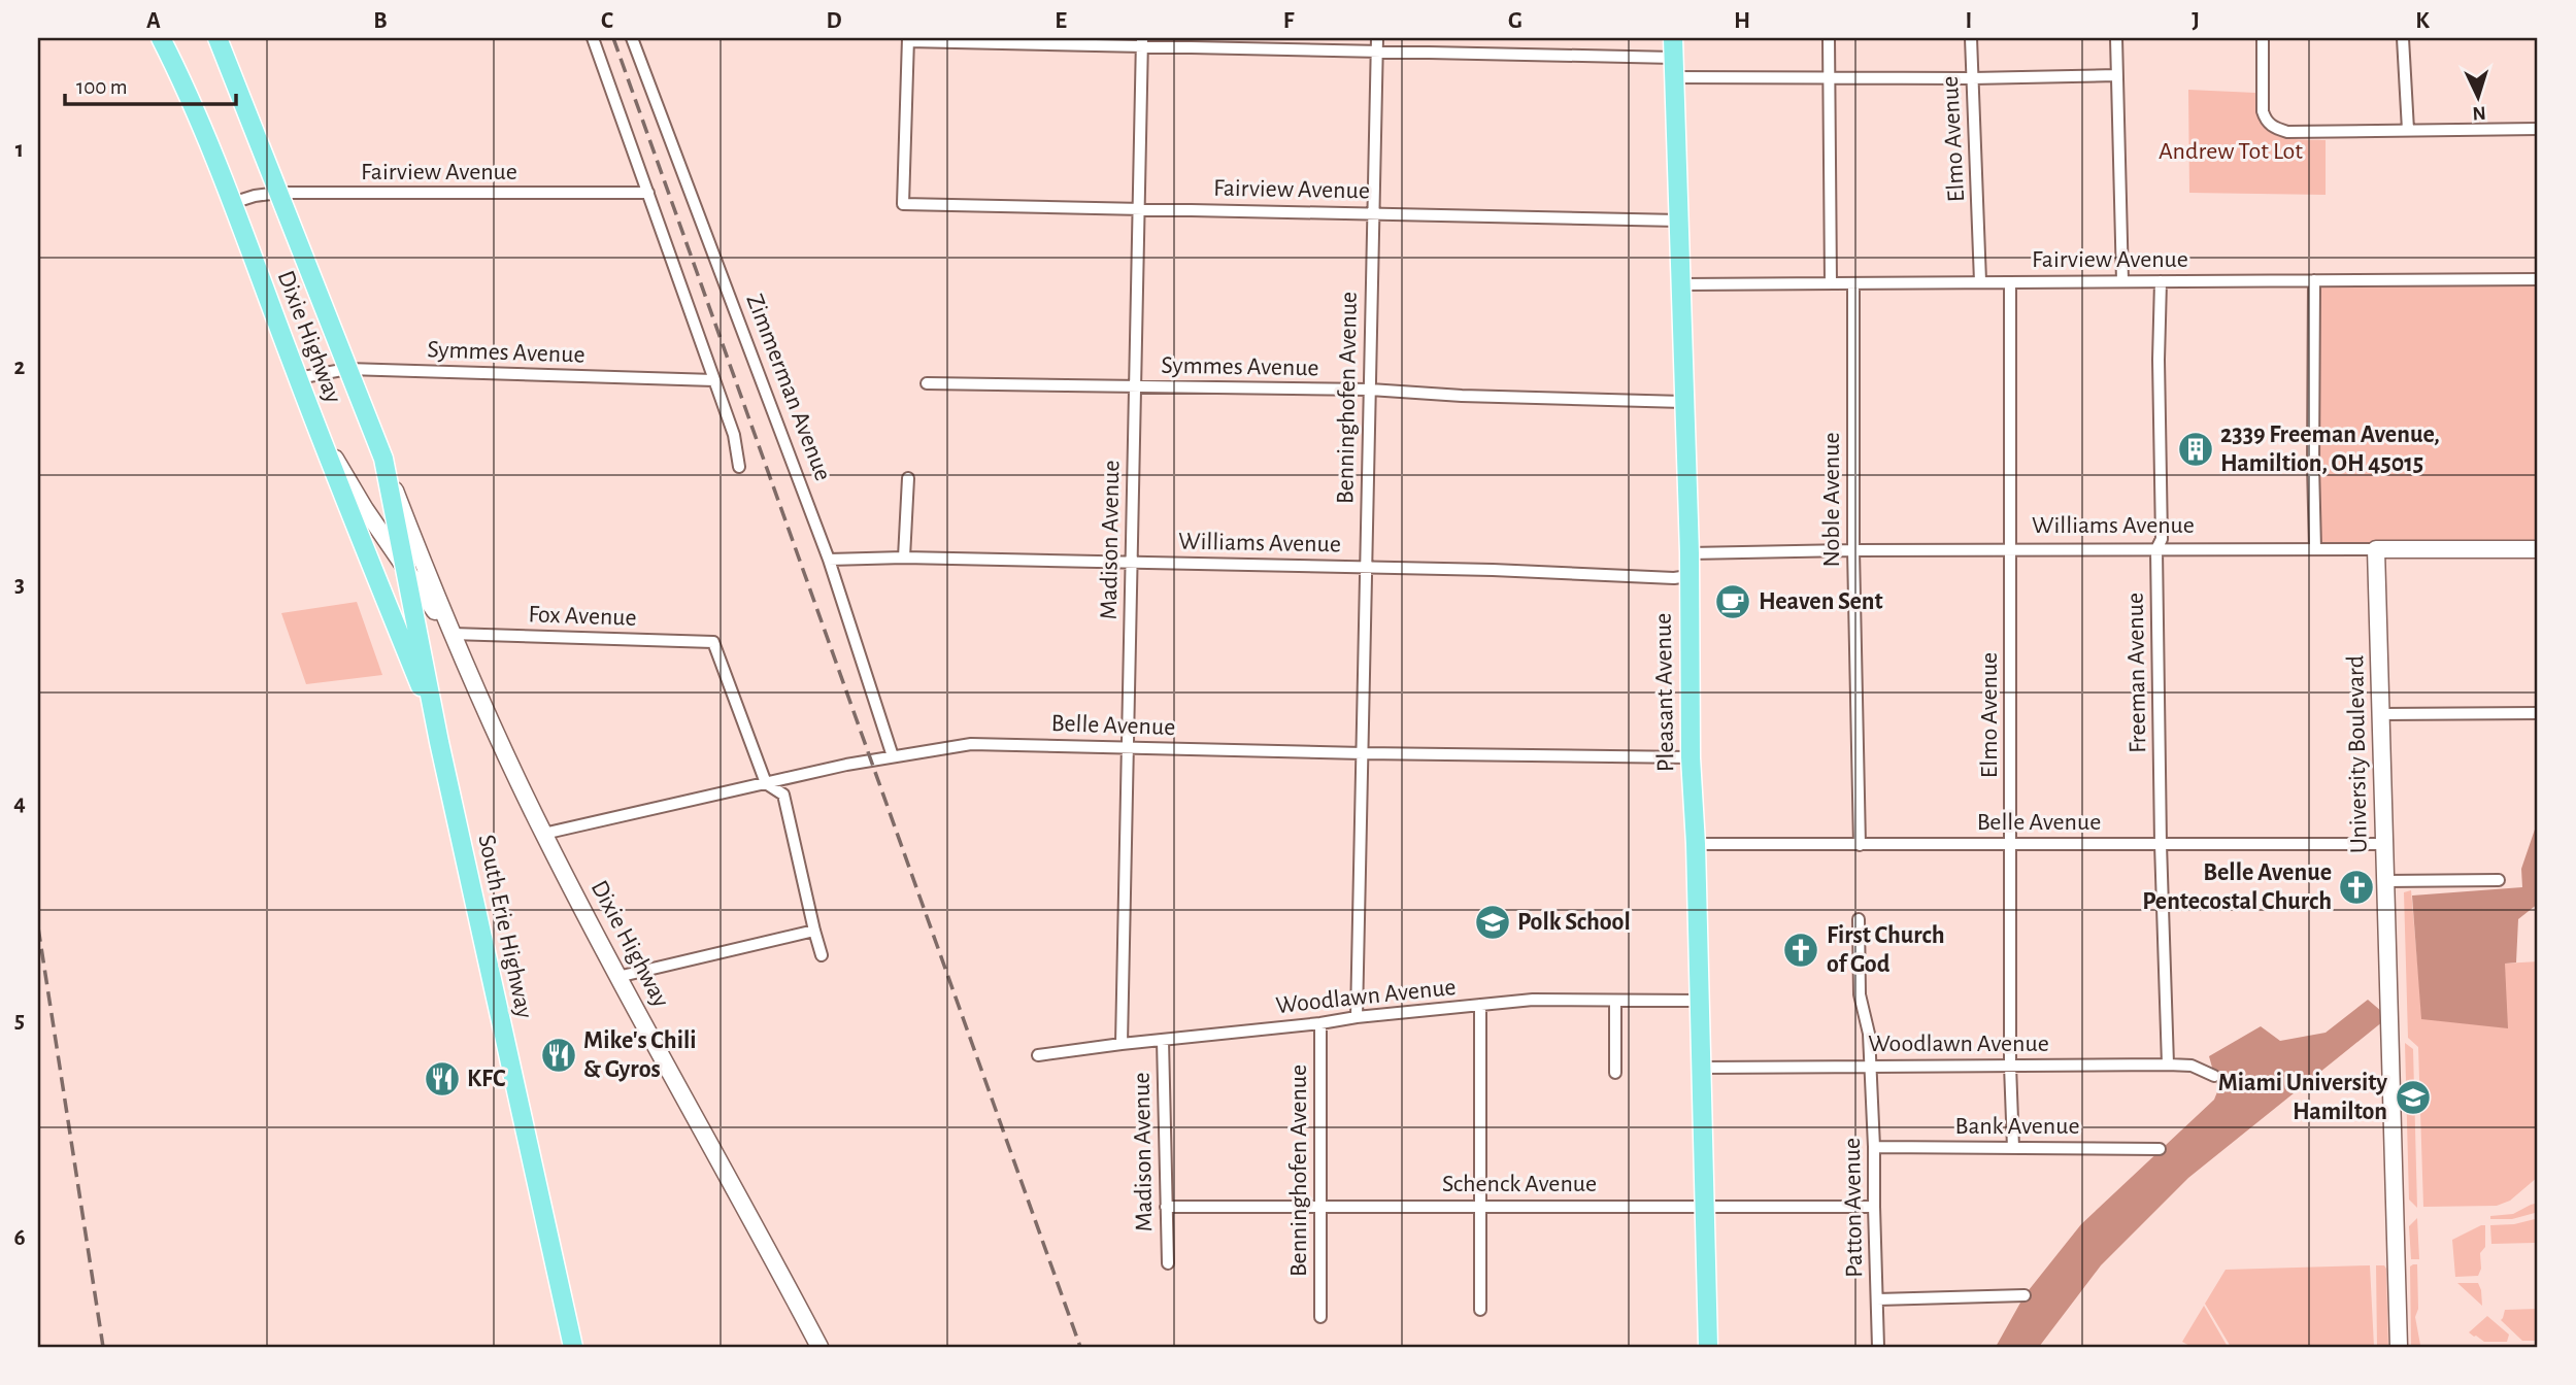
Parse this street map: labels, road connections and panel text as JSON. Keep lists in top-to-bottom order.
{
  "streets": {
    "main road": ["Dixie Highway", "Pleasant Avenue", "South Erie Highway"],
    "street": [
      "Elmo Avenue",
      "Fairview Avenue",
      "Symmes Avenue",
      "Zimmerman Avenue",
      "Benninghofen Avenue",
      "Noble Avenue",
      "Williams Avenue",
      "Madison Avenue",
      "Fox Avenue",
      "Freeman Avenue",
      "Belle Avenue",
      "University Boulevard",
      "Woodlawn Avenue",
      "Bank Avenue",
      "Schenck Avenue",
      "Patton Avenue"
    ]
  },
  "crossings": [
    ["Elmo Avenue", "Fairview Avenue"],
    ["Elmo Avenue", "Williams Avenue"],
    ["Elmo Avenue", "Belle Avenue"],
    ["Elmo Avenue", "Woodlawn Avenue"],
    ["Elmo Avenue", "Bank Avenue"],
    ["Fairview Avenue", "Dixie Highway"],
    ["Fairview Avenue", "Benninghofen Avenue"],
    ["Fairview Avenue", "Noble Avenue"],
    ["Fairview Avenue", "Madison Avenue"],
    ["Fairview Avenue", "Freeman Avenue"],
    ["Fairview Avenue", "Pleasant Avenue"],
    ["Dixie Highway", "Symmes Avenue"],
    ["Dixie Highway", "Fox Avenue"],
    ["Dixie Highway", "Belle Avenue"],
    ["Dixie Highway", "South Erie Highway"],
    ["Symmes Avenue", "Benninghofen Avenue"],
    ["Symmes Avenue", "Madison Avenue"],
    ["Symmes Avenue", "Pleasant Avenue"],
    ["Zimmerman Avenue", "Williams Avenue"],
    ["Zimmerman Avenue", "Belle Avenue"],
    ["Benninghofen Avenue", "Williams Avenue"],
    ["Benninghofen Avenue", "Belle Avenue"],
    ["Benninghofen Avenue", "Woodlawn Avenue"],
    ["Benninghofen Avenue", "Schenck Avenue"],
    ["Noble Avenue", "Williams Avenue"],
    ["Noble Avenue", "Belle Avenue"],
    ["Williams Avenue", "Madison Avenue"],
    ["Williams Avenue", "Freeman Avenue"],
    ["Williams Avenue", "Pleasant Avenue"],
    ["Williams Avenue", "University Boulevard"],
    ["Madison Avenue", "Belle Avenue"],
    ["Madison Avenue", "Woodlawn Avenue"],
    ["Madison Avenue", "Schenck Avenue"],
    ["Fox Avenue", "Belle Avenue"],
    ["Freeman Avenue", "Belle Avenue"],
    ["Freeman Avenue", "Woodlawn Avenue"],
    ["Pleasant Avenue", "Belle Avenue"],
    ["Pleasant Avenue", "Woodlawn Avenue"],
    ["Pleasant Avenue", "Schenck Avenue"],
    ["Belle Avenue", "University Boulevard"],
    ["Woodlawn Avenue", "Patton Avenue"],
    ["Bank Avenue", "Patton Avenue"],
    ["Schenck Avenue", "Patton Avenue"]
  ],
  "parks": ["Andrew Tot Lot"],
  "places": {
    "building": ["2339 Freeman Avenue, Hamiltion, OH 45015"],
    "cafe": ["Heaven Sent"],
    "church": ["Belle Avenue Pentecostal Church", "First Church of God"],
    "school or university": ["Polk School", "Miami University Hamilton"],
    "restaurant": ["Mike's Chili & Gyros", "KFC"]
  },
  "scale_bar": "100 m",
  "north": "bottom",
  "grid": {
    "columns": [
      "A",
      "B",
      "C",
      "D",
      "E",
      "F",
      "G",
      "H",
      "I",
      "J",
      "K"
    ],
    "rows": [
      "1",
      "2",
      "3",
      "4",
      "5",
      "6"
    ]
  }
}
